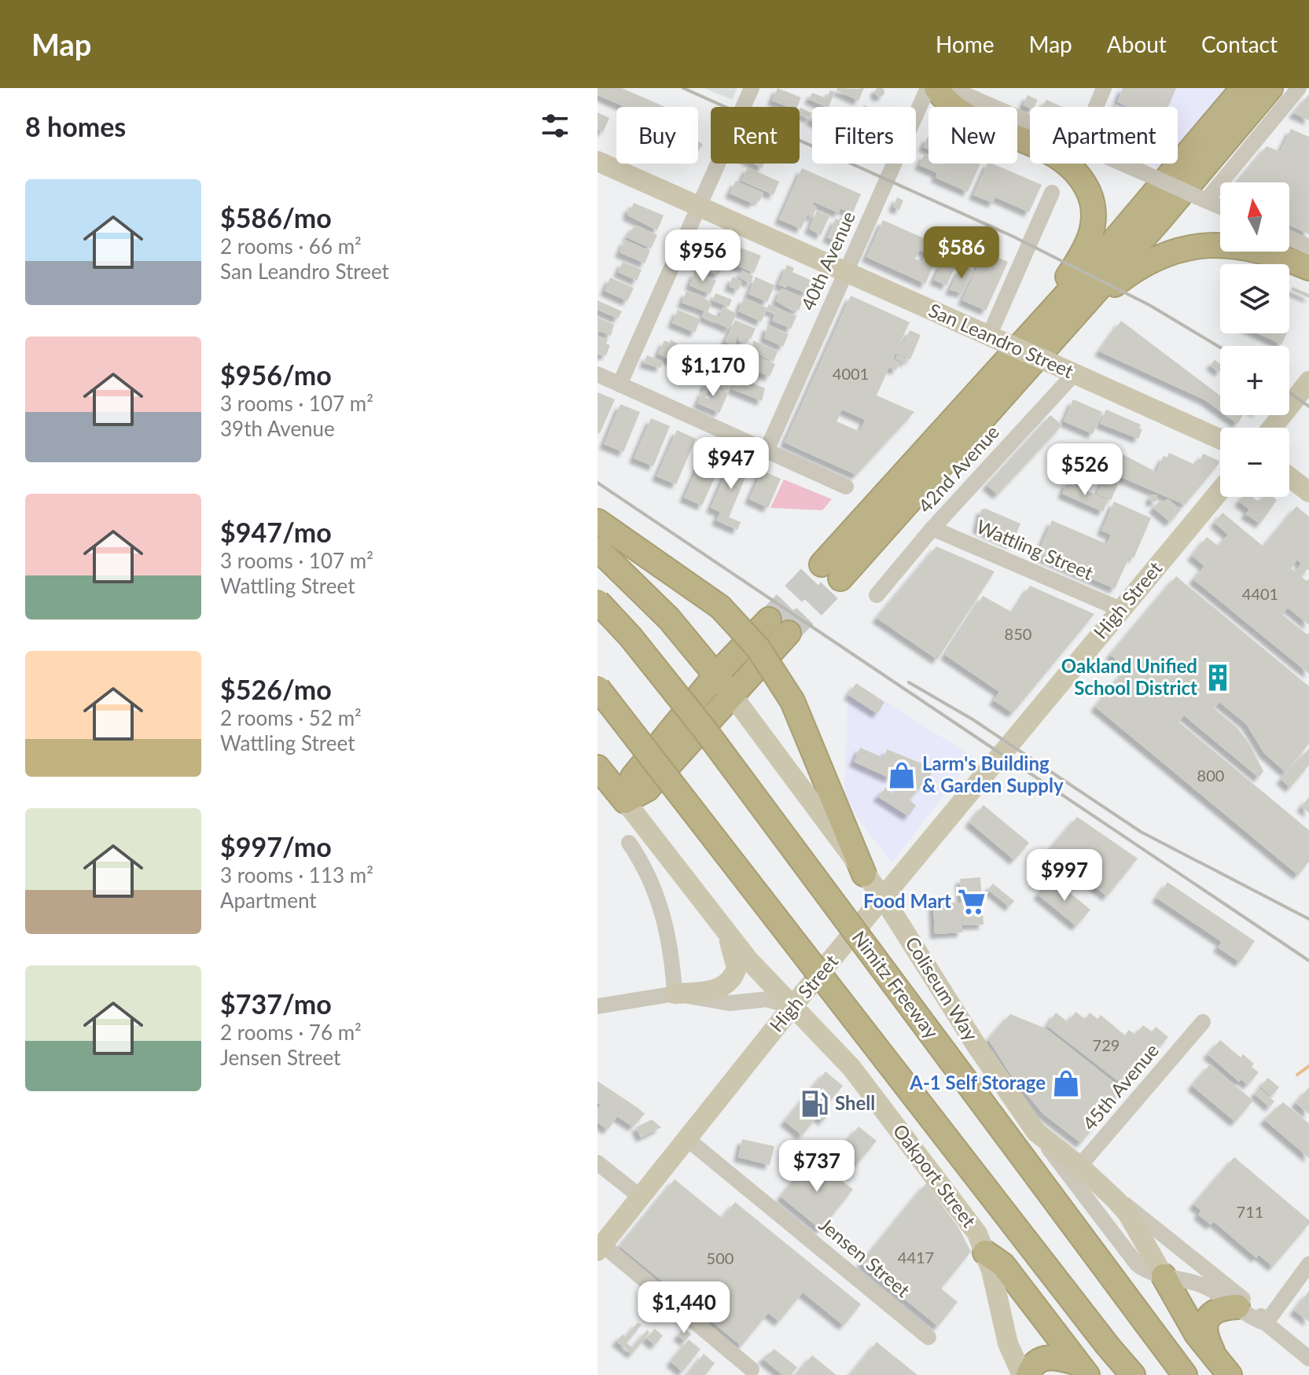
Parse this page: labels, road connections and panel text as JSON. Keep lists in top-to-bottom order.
{
  "streets": {
    "highway": ["Nimitz Freeway"],
    "main road": [
      "San Leandro Street",
      "High Street",
      "Coliseum Way",
      "Oakport Street"
    ],
    "street": [
      "40th Avenue",
      "42nd Avenue",
      "Wattling Street",
      "45th Avenue",
      "Jensen Street"
    ]
  },
  "crossings": [
    ["40th Avenue", "San Leandro Street"],
    ["San Leandro Street", "42nd Avenue"],
    ["42nd Avenue", "Wattling Street"],
    ["Wattling Street", "High Street"],
    ["High Street", "Coliseum Way"],
    ["High Street", "Oakport Street"],
    ["High Street", "Jensen Street"],
    ["Coliseum Way", "45th Avenue"]
  ],
  "places": {
    "building": ["Oakland Unified School District"],
    "shop": ["Larm's Building & Garden Supply", "A-1 Self Storage"],
    "supermarket": ["Food Mart"],
    "fuel station": ["Shell"]
  },
  "house_numbers": [
    "4001",
    "4401",
    "850",
    "800",
    "729",
    "711",
    "4417",
    "500"
  ],
  "north": "top",
  "page": {
    "header": "Map",
    "nav": [
      "Home",
      "Map",
      "About",
      "Contact"
    ],
    "heading": "8 homes",
    "chip": [
      "Buy",
      "Rent",
      "Filters",
      "New",
      "Apartment"
    ],
    "list": [
      {
        "name": "$586/mo",
        "note": "2 rooms · 66 m² · San Leandro Street"
      },
      {
        "name": "$956/mo",
        "note": "3 rooms · 107 m² · 39th Avenue"
      },
      {
        "name": "$947/mo",
        "note": "3 rooms · 107 m² · Wattling Street"
      },
      {
        "name": "$526/mo",
        "note": "2 rooms · 52 m² · Wattling Street"
      },
      {
        "name": "$997/mo",
        "note": "3 rooms · 113 m² · Apartment"
      },
      {
        "name": "$737/mo",
        "note": "2 rooms · 76 m² · Jensen Street"
      }
    ],
    "map_buttons": ["+", "−"],
    "price": [
      "$586",
      "$956",
      "$1,170",
      "$947",
      "$526",
      "$997",
      "$737",
      "$1,440"
    ]
  }
}
